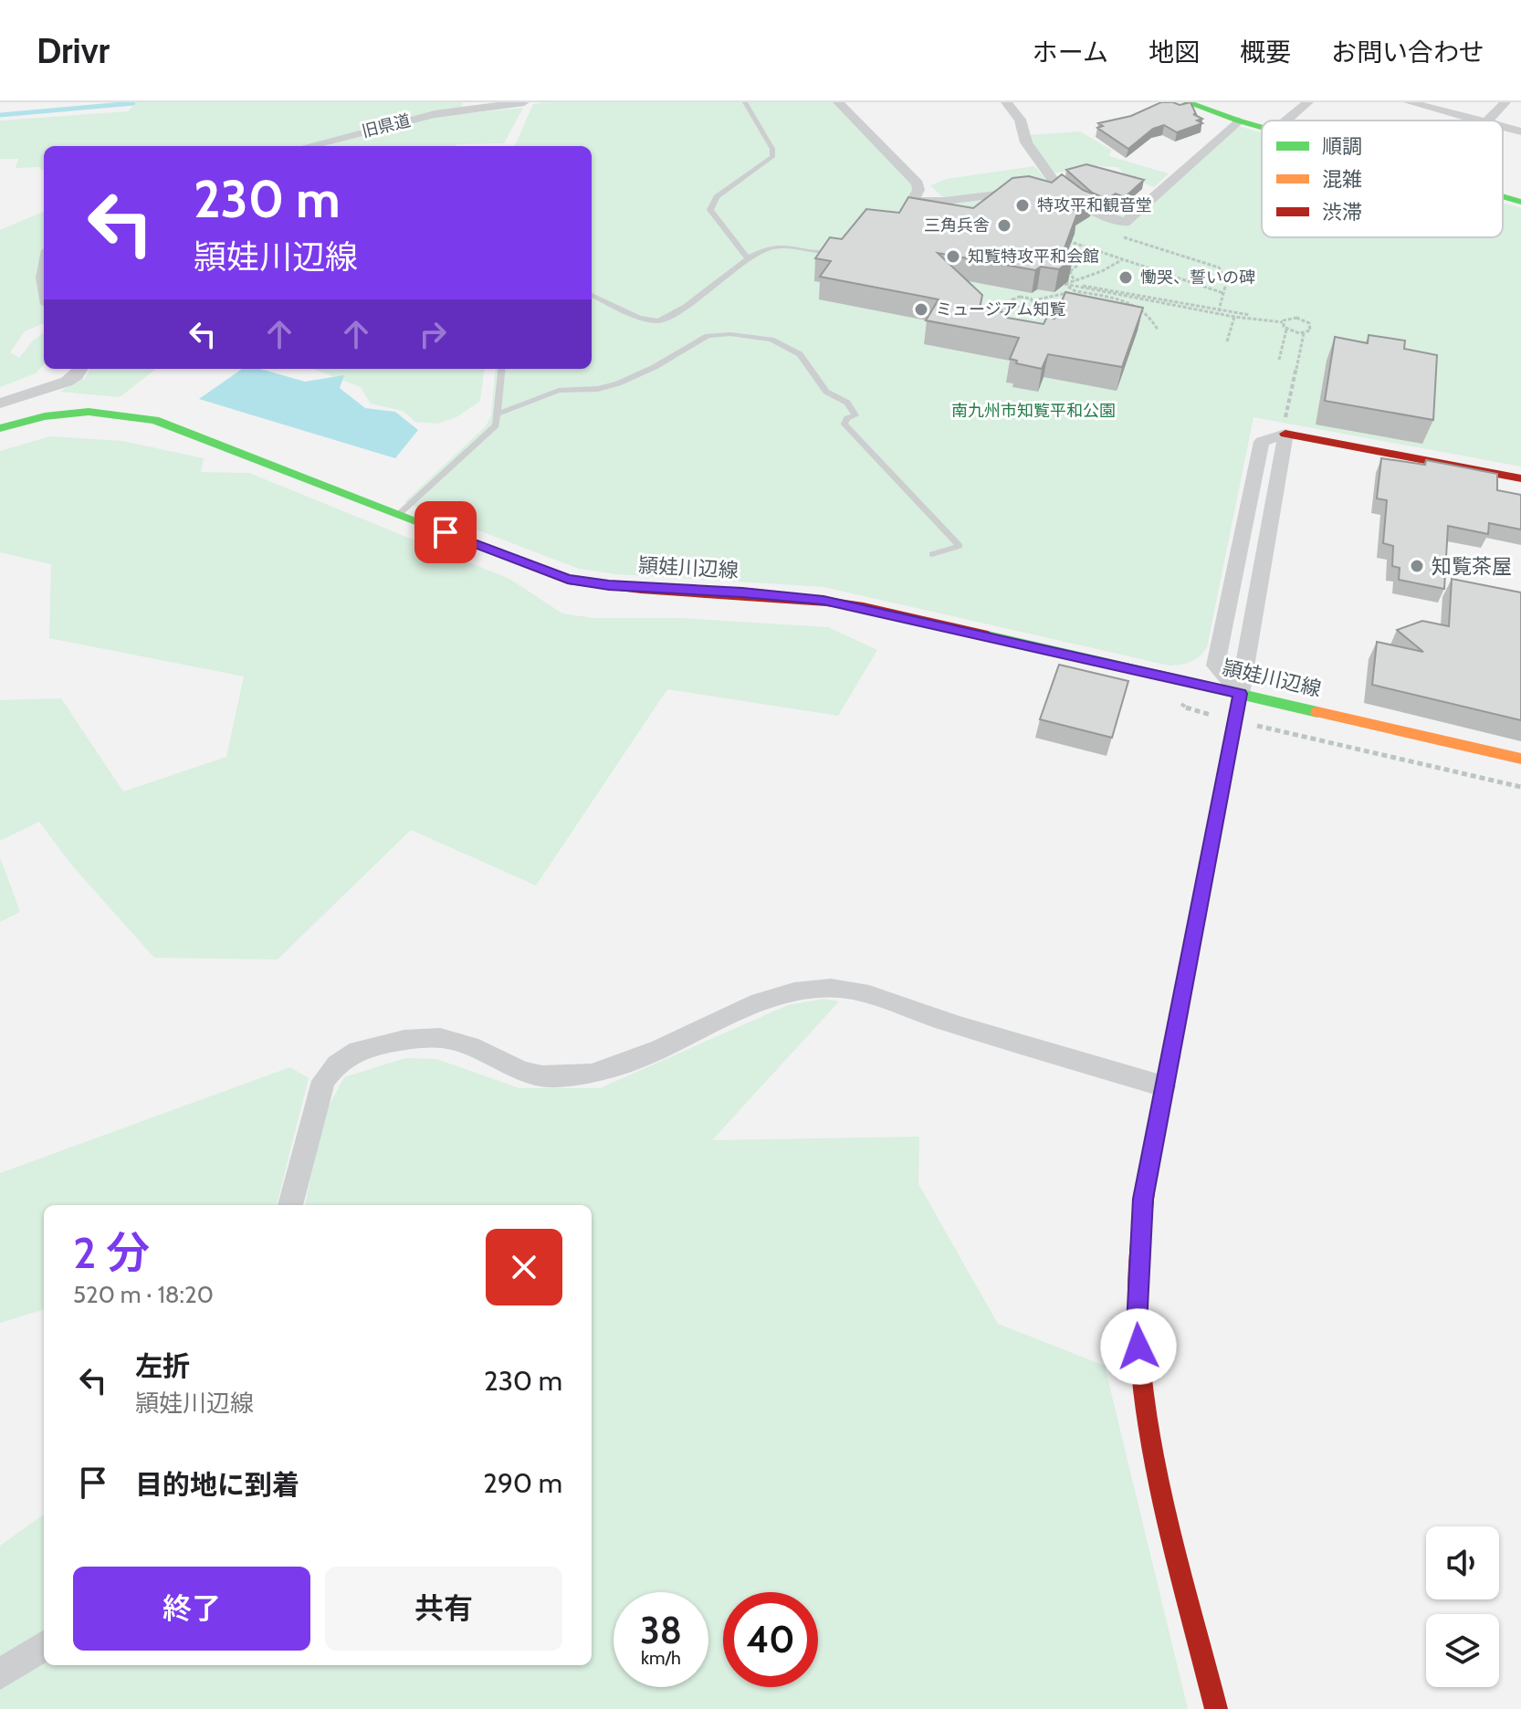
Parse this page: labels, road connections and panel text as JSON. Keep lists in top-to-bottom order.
{
  "streets": {
    "main road": ["頴娃川辺線"],
    "street": ["旧県道"]
  },
  "parks": ["南九州市知覧平和公園"],
  "places": [
    "特攻平和観音堂",
    "三角兵舎",
    "知覧特攻平和会館",
    "慟哭、誓いの碑",
    "ミュージアム知覧",
    "知覧茶屋"
  ],
  "legend": ["順調", "混雑", "渋滞"],
  "page": {
    "header": "Drivr",
    "nav": [
      "ホーム",
      "地図",
      "概要",
      "お問い合わせ"
    ],
    "turn": ["230 m", "頴娃川辺線"],
    "heading": ["2 分", "520 m · 18:20"],
    "list": [
      {
        "name": "左折",
        "note": "頴娃川辺線",
        "value": "230 m"
      },
      {
        "name": "目的地に到着",
        "value": "290 m"
      }
    ],
    "buttons": ["終了", "共有"],
    "speed": "38 km/h",
    "limit": "40"
  }
}
